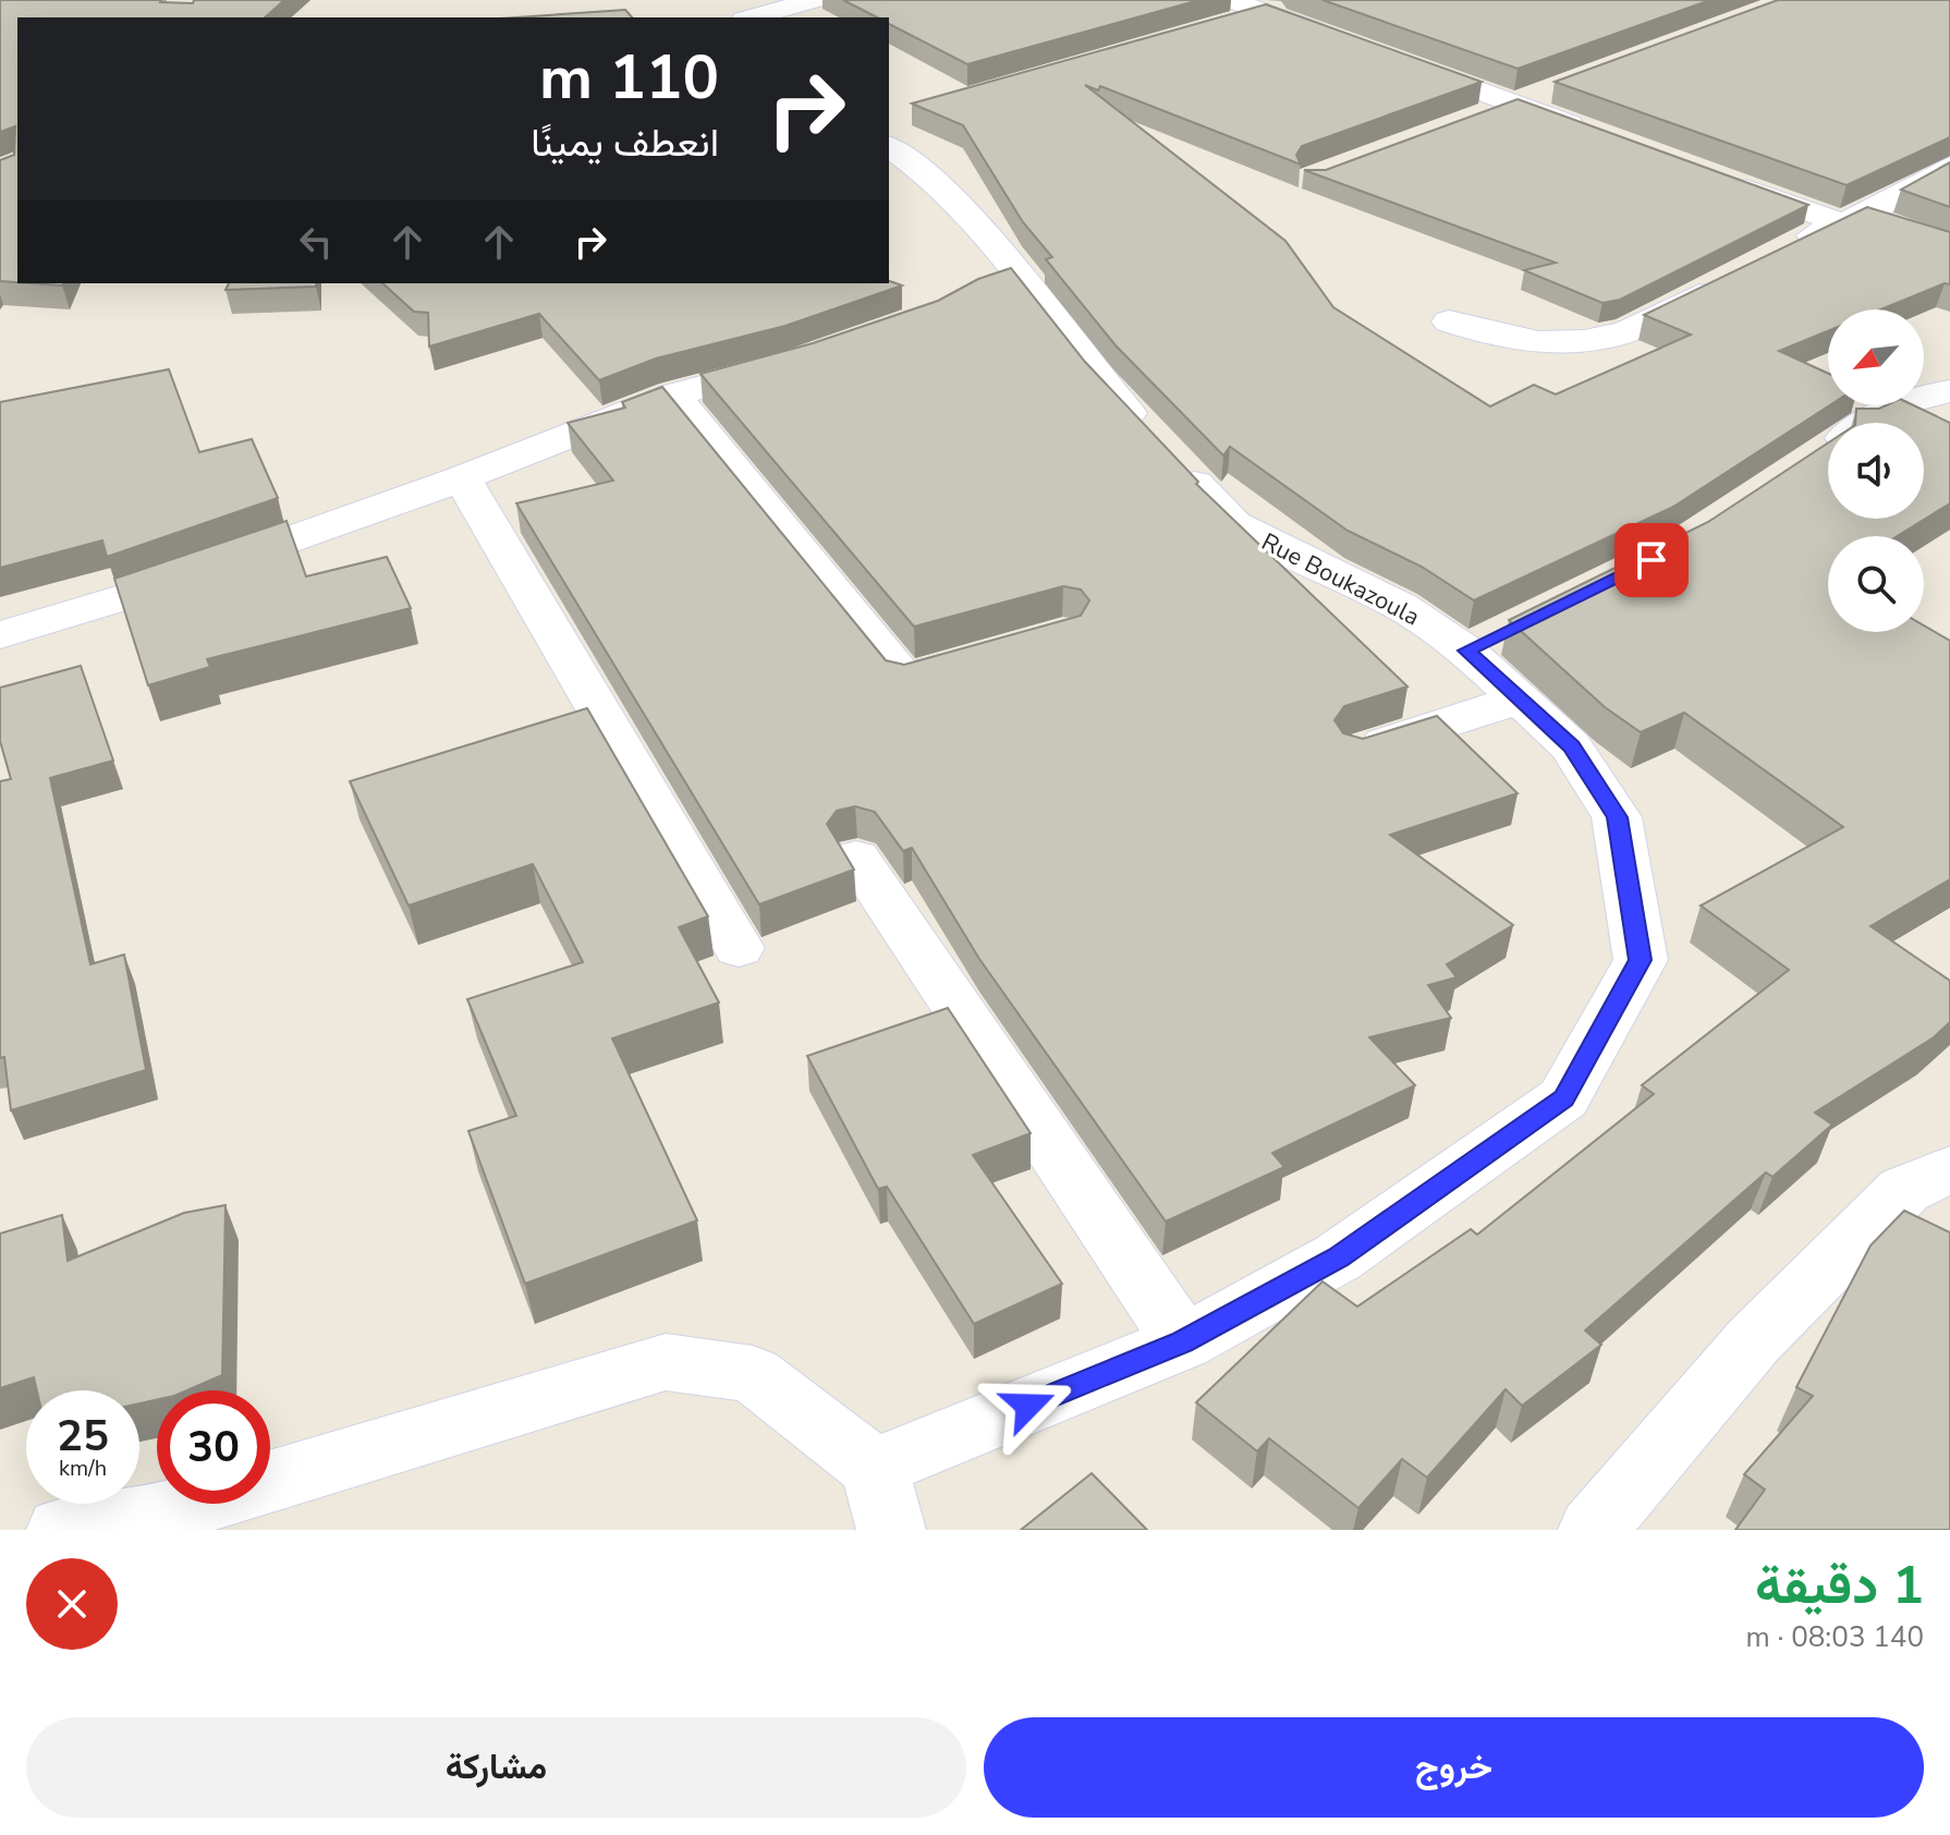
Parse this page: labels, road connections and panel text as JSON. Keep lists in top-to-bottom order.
{
  "streets": {
    "street": ["Rue Boukazoula"]
  },
  "north": "bottom left",
  "page": {
    "turn": ["110 m", "انعطف يمينًا"],
    "speed": "25 km/h",
    "limit": "30",
    "heading": ["1 دقيقة", "140 m · 08:03"],
    "buttons": ["خروج", "مشاركة"]
  }
}
